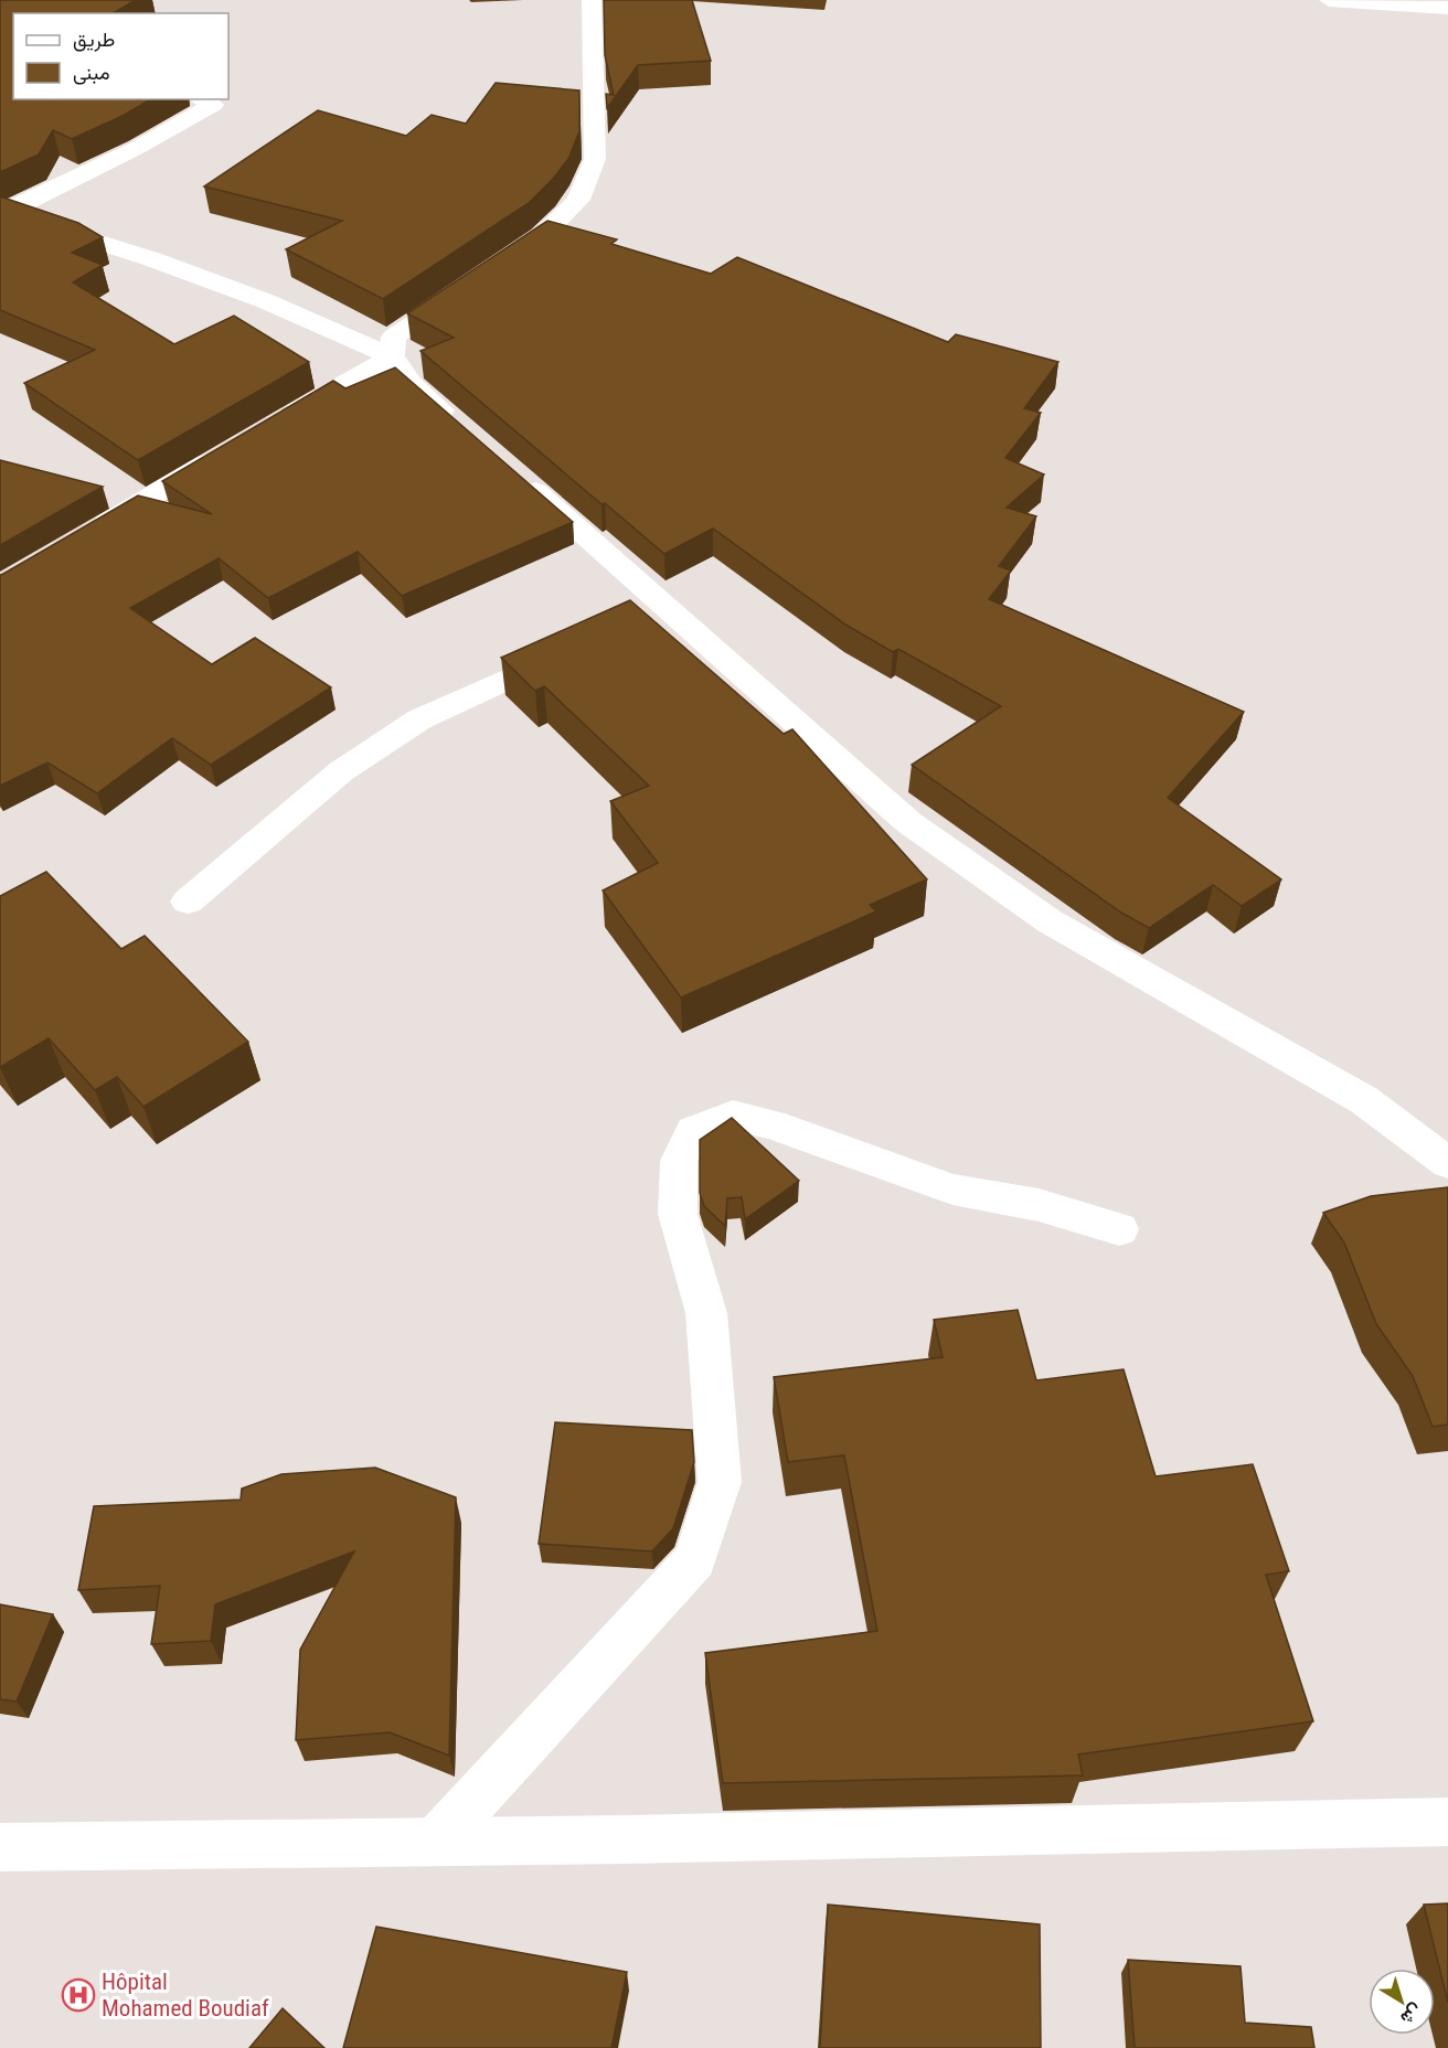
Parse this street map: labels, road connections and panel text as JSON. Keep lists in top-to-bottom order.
{
  "places": {
    "hospital": ["Hôpital Mohamed Boudiaf"]
  },
  "legend": ["طريق", "مبنى"],
  "north": "bottom right"
}
